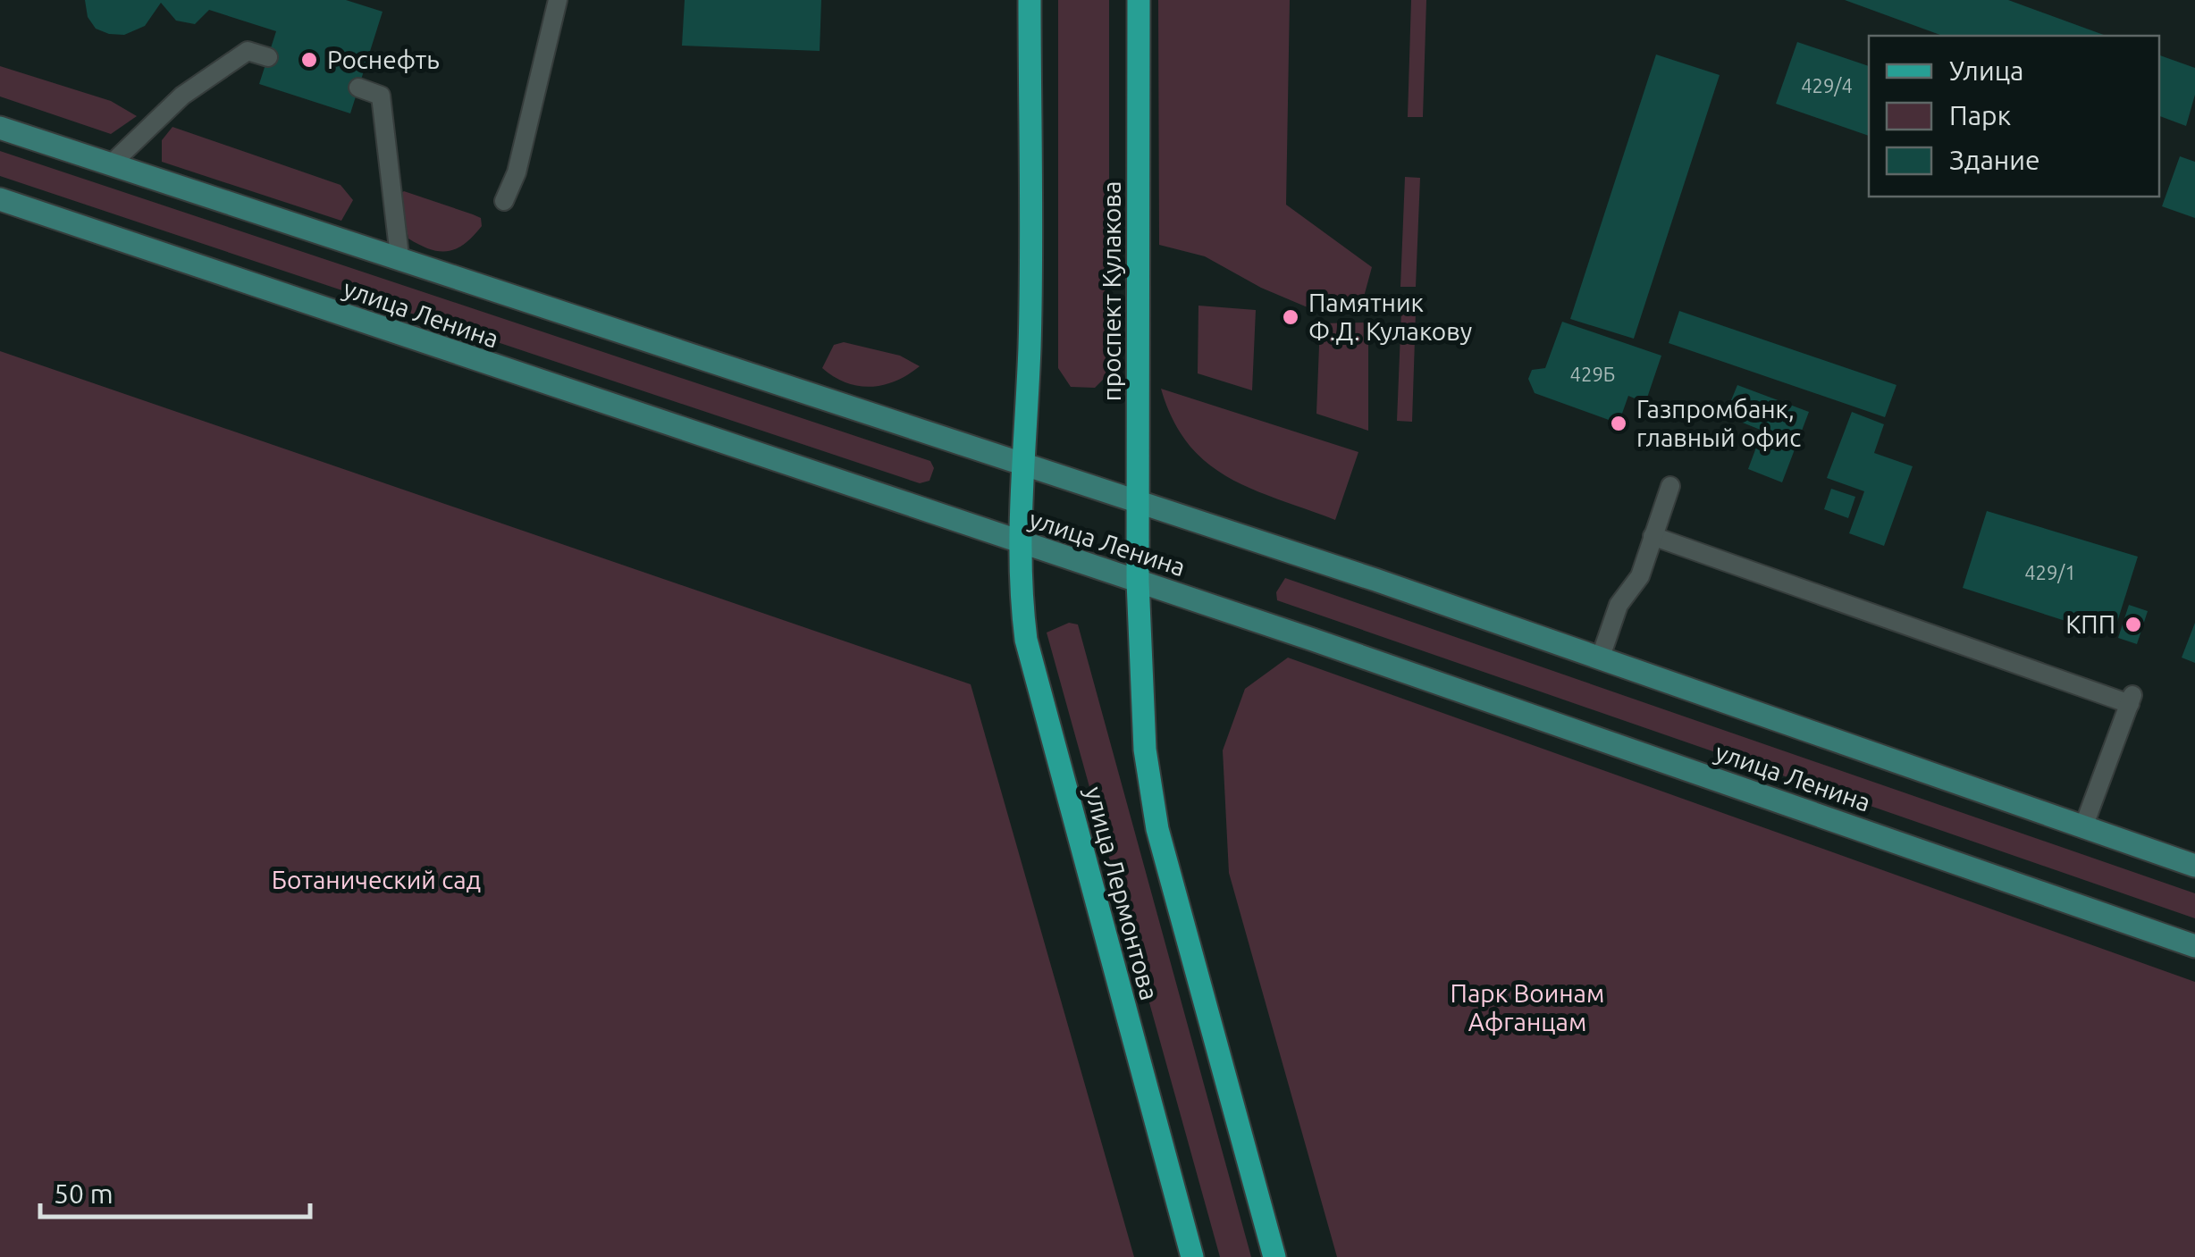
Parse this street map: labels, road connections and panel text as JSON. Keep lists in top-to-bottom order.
{
  "streets": {
    "main road": ["проспект Кулакова", "улица Ленина", "улица Лермонтова"]
  },
  "crossings": [
    ["проспект Кулакова", "улица Ленина"],
    ["проспект Кулакова", "улица Лермонтова"],
    ["улица Ленина", "улица Лермонтова"]
  ],
  "parks": ["Ботанический сад", "Парк Воинам Афганцам"],
  "places": [
    "Роснефть",
    "Памятник Ф.Д. Кулакову",
    "Газпромбанк, главный офис",
    "КПП"
  ],
  "house_numbers": ["429/4", "429Б", "429/1"],
  "legend": ["Улица", "Парк", "Здание"],
  "scale_bar": "50 m"
}
